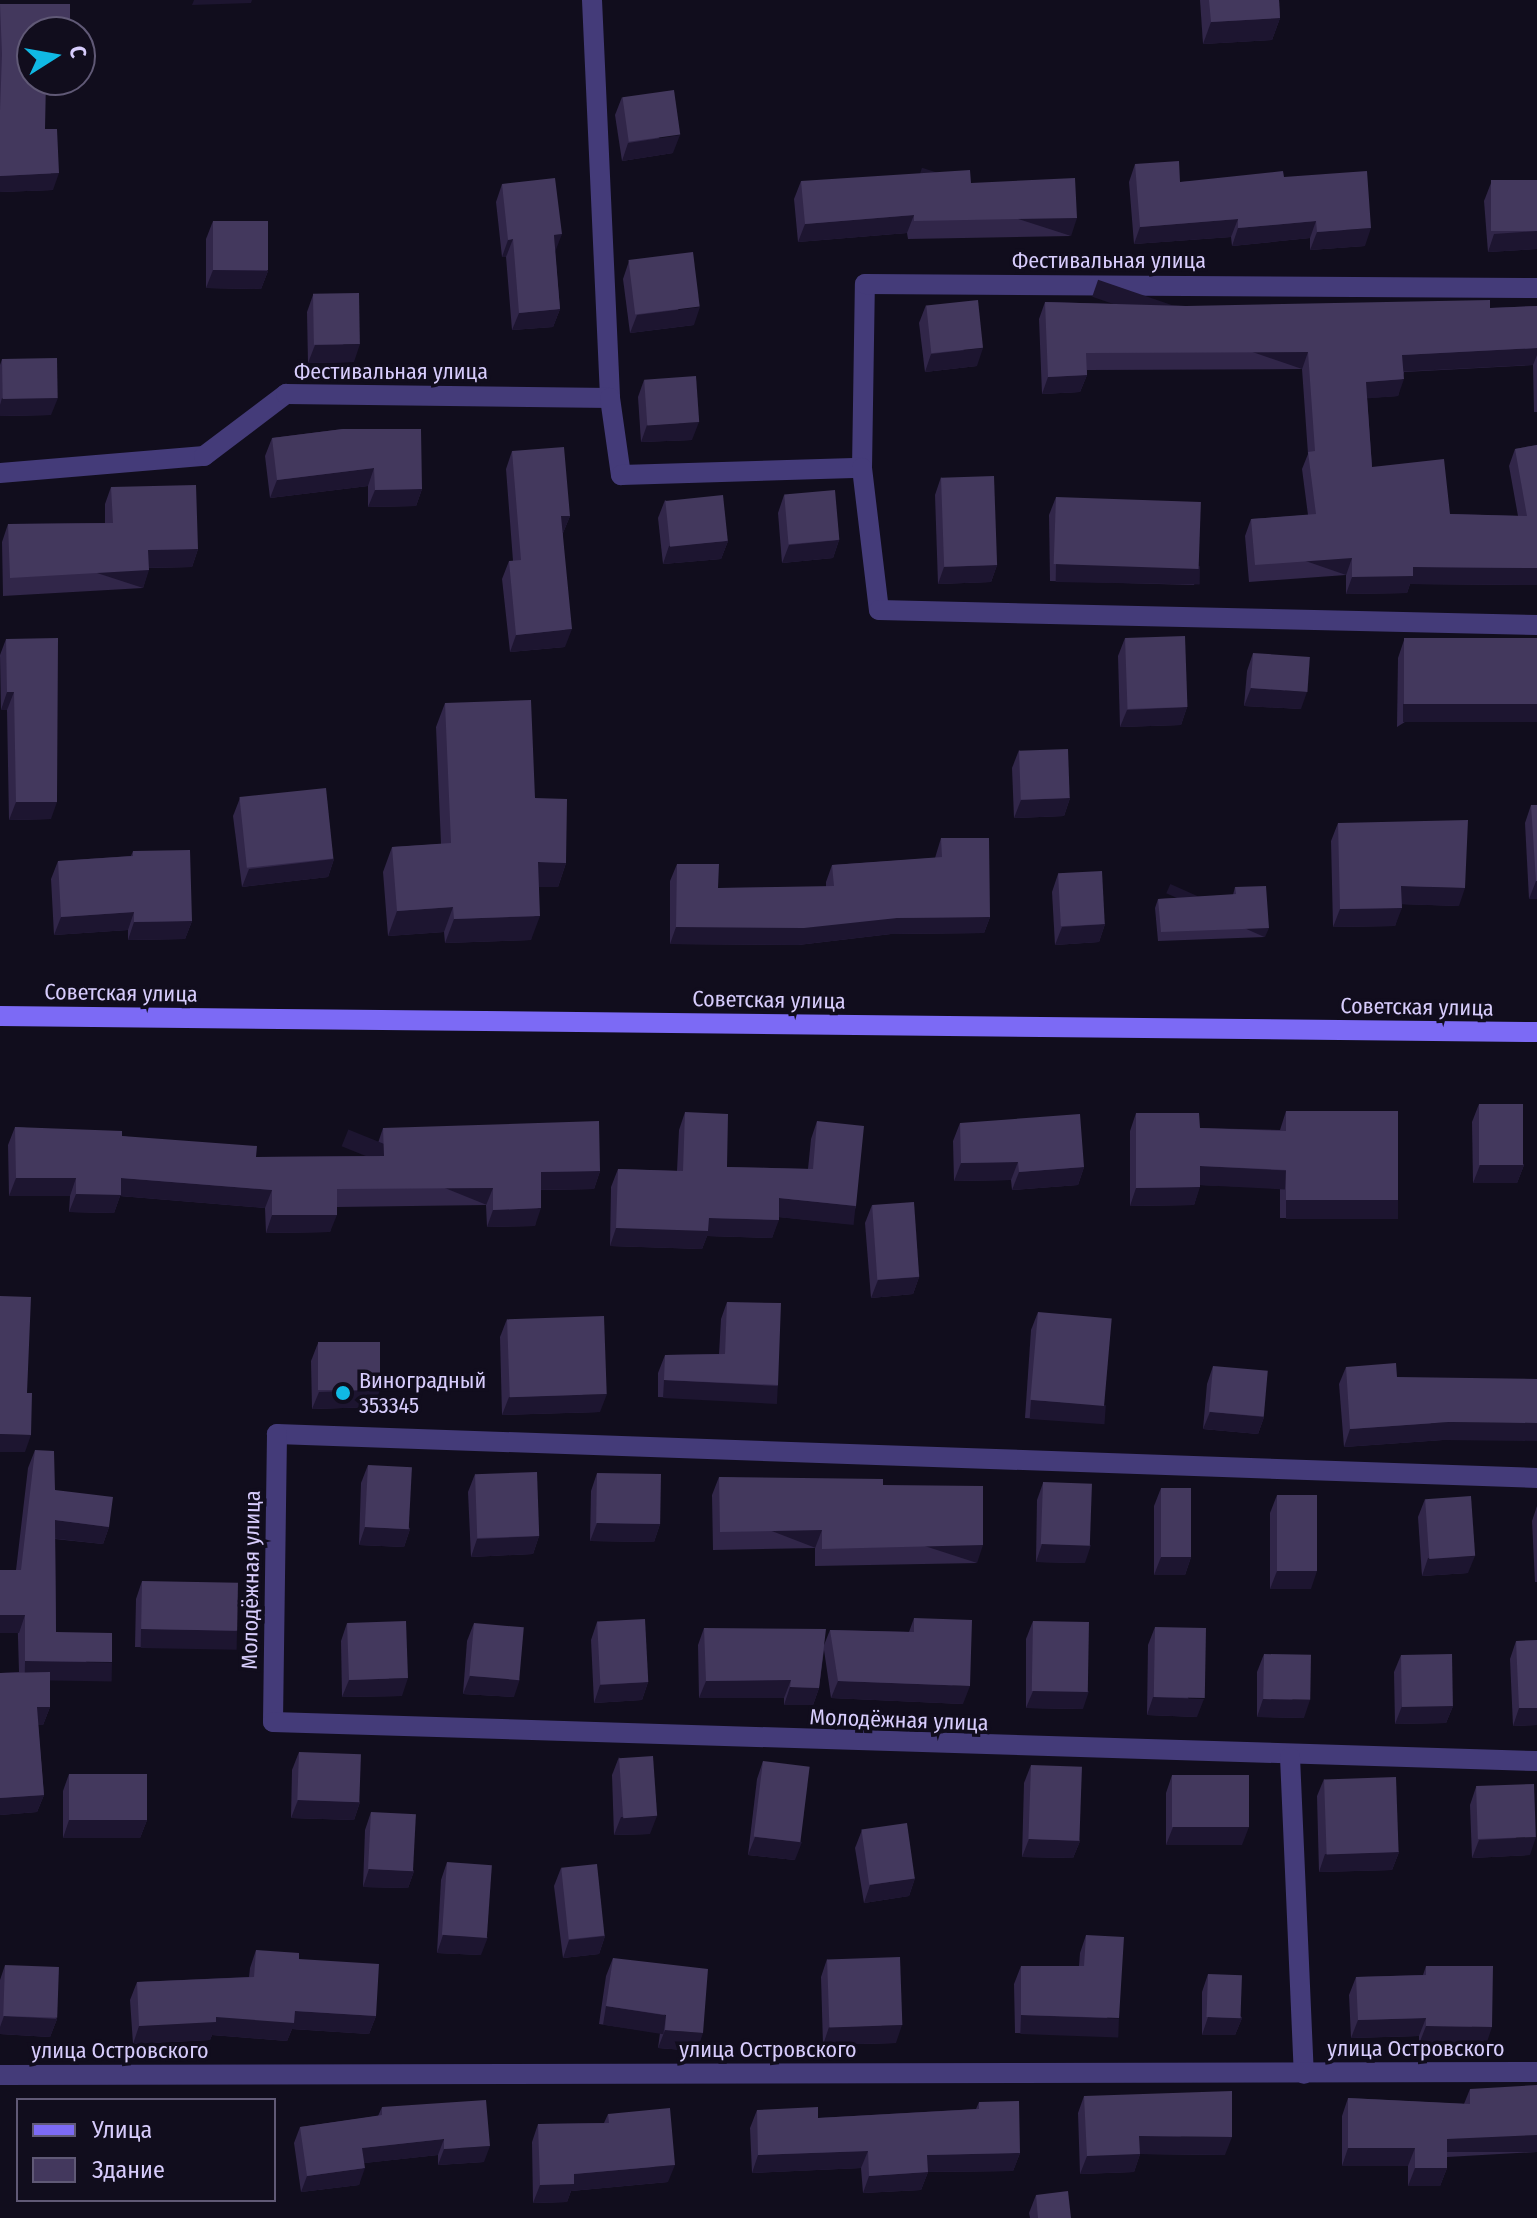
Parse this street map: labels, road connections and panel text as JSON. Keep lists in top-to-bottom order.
{
  "streets": {
    "main road": ["Советская улица"],
    "street": ["Фестивальная улица", "Молодёжная улица", "улица Островского"]
  },
  "places": ["Виноградный 353345"],
  "legend": ["Улица", "Здание"],
  "north": "right"
}
